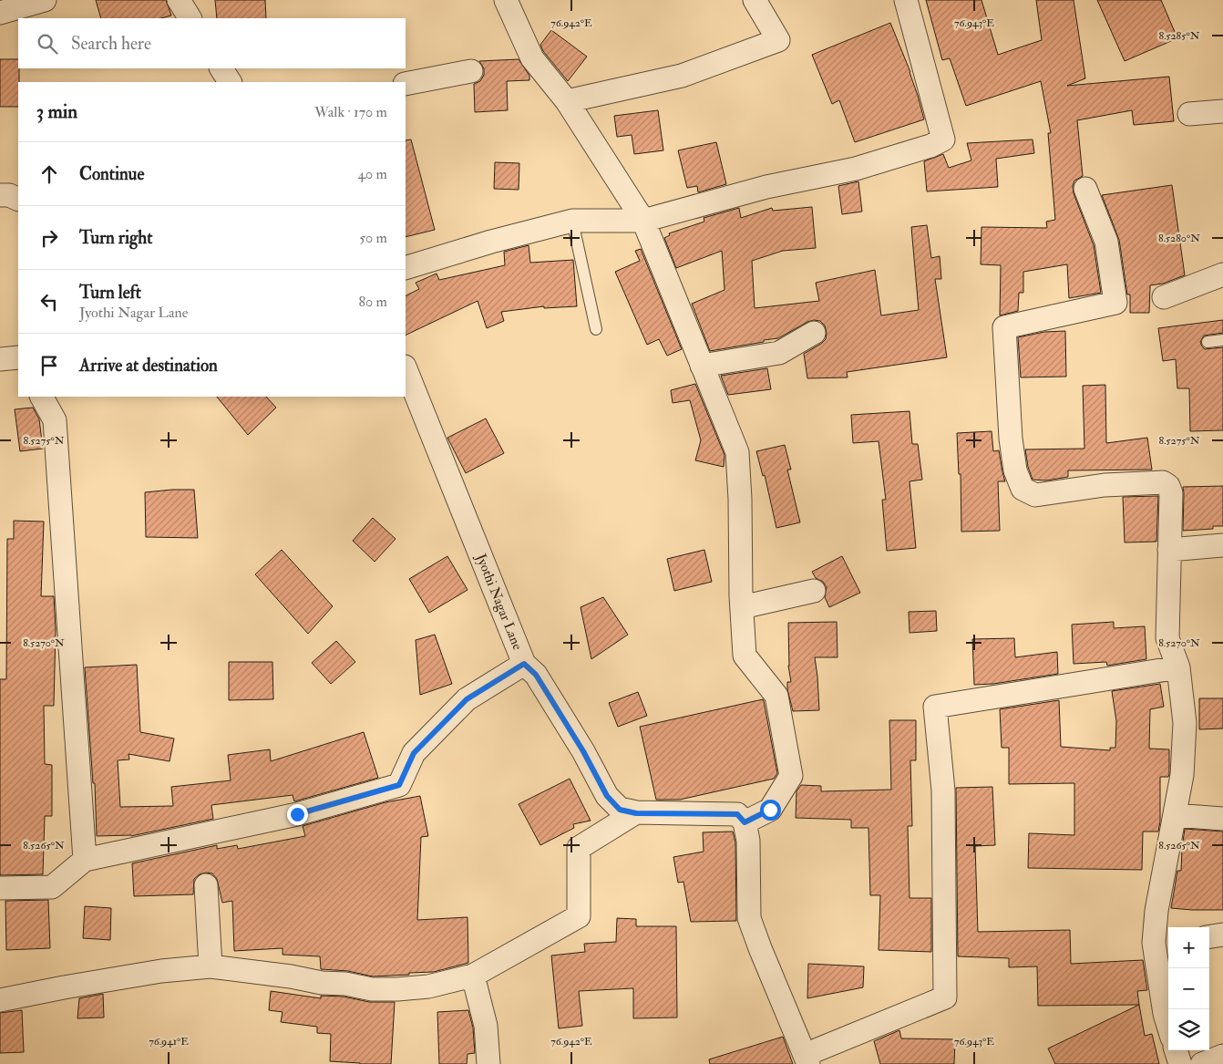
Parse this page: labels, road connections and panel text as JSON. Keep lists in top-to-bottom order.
{
  "streets": {
    "street": ["Jyothi Nagar Lane"]
  },
  "page": {
    "search": "Search here",
    "heading": ["3 min", "Walk · 170 m"],
    "list": [
      ["Continue", "40 m"],
      ["Turn right", "50 m"],
      ["Turn left", "Jyothi Nagar Lane", "80 m"],
      "Arrive at destination"
    ],
    "map_buttons": ["+", "−"]
  },
  "coordinates": [
    "76.942°E",
    "76.943°E",
    "8.5285°N",
    "8.5280°N",
    "8.5275°N",
    "8.5270°N",
    "8.5265°N",
    "76.941°E"
  ]
}
